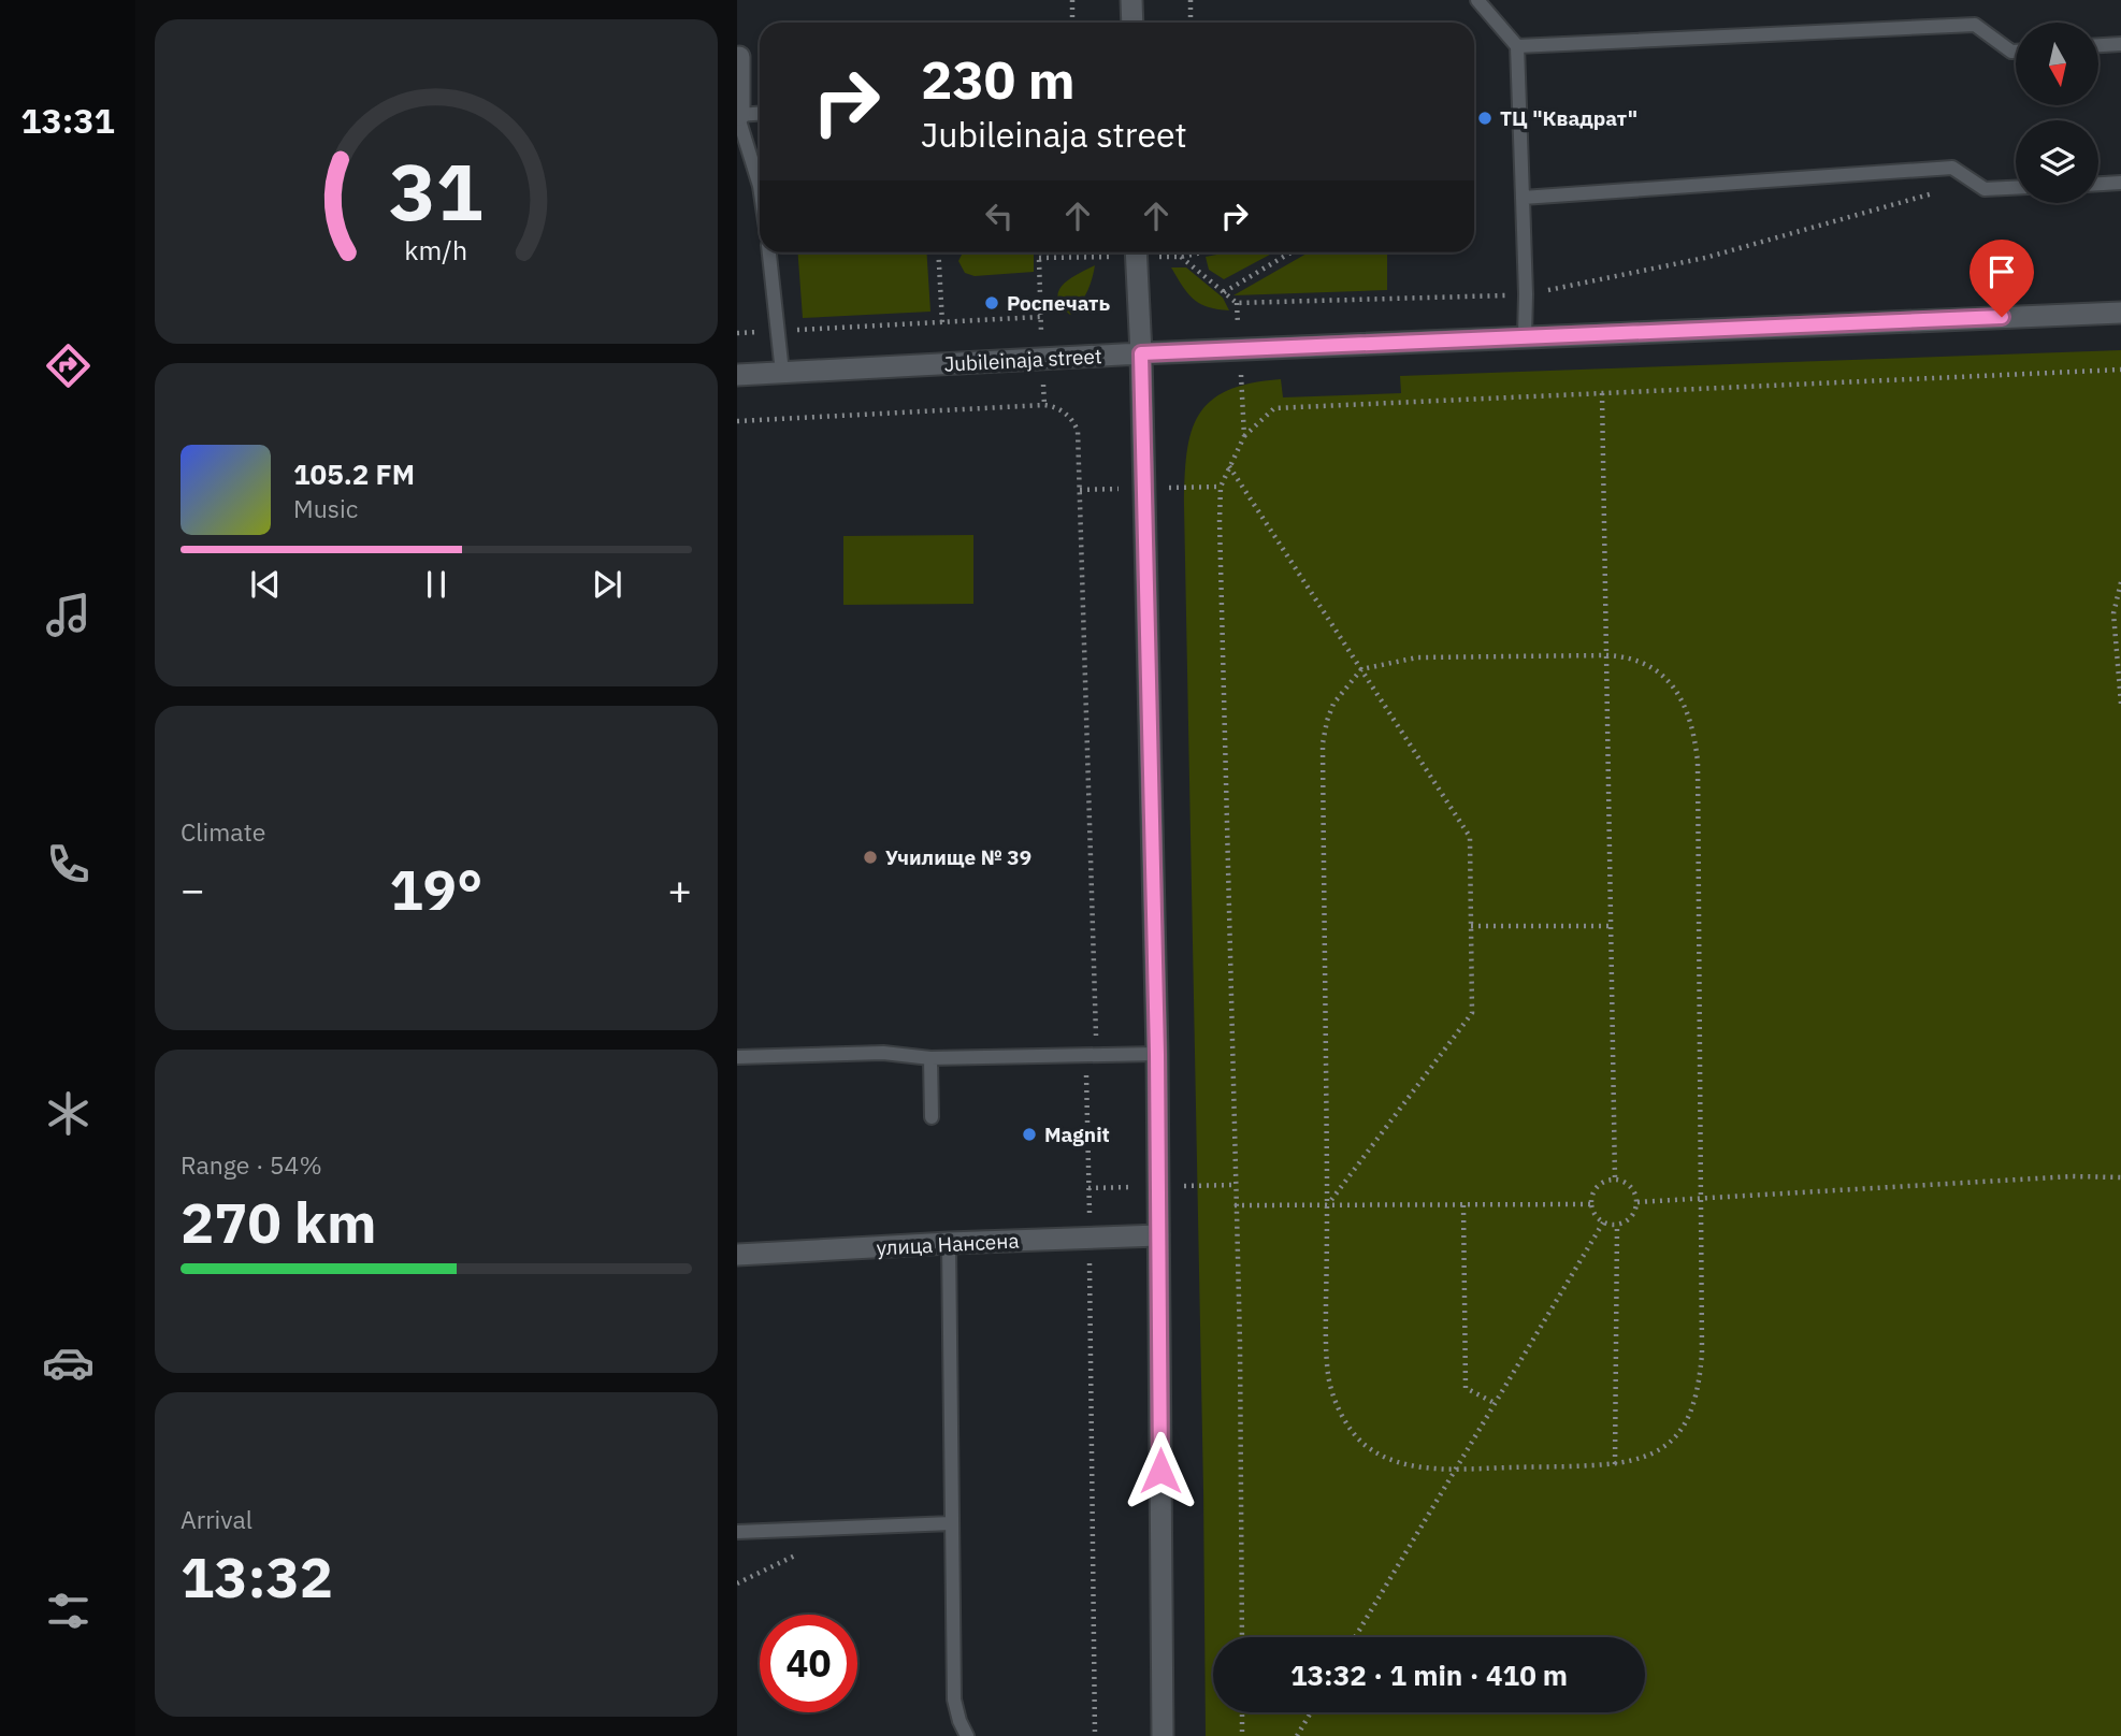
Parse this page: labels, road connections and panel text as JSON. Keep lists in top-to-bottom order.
{
  "streets": {
    "street": ["Jubileinaja street", "улица Нансена"]
  },
  "places": [
    "ТЦ \"Квадрат\"",
    "Роспечать",
    "Училище № 39",
    "Magnit"
  ],
  "north": "bottom",
  "page": {
    "tabs": "13:31",
    "turn": ["230 m", "Jubileinaja street"],
    "song": ["105.2 FM", "Music"],
    "tile": [
      "Climate",
      ["Range · 54%", "270 km"],
      ["Arrival", "13:32"]
    ],
    "heat": ["−", "19°", "+"],
    "limit": "40",
    "trip": "13:32 · 1 min · 410 m",
    "gauge": ["31", "km/h"]
  }
}
